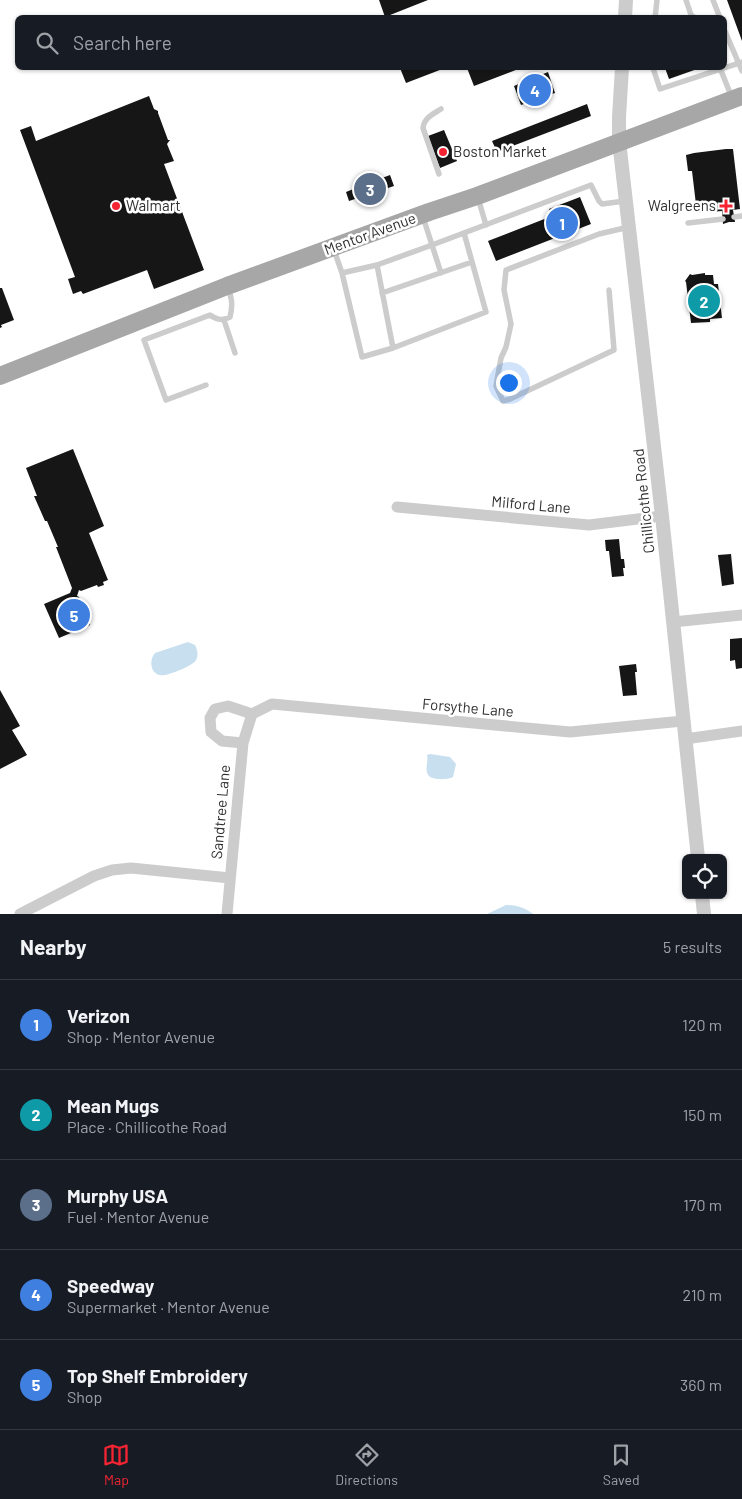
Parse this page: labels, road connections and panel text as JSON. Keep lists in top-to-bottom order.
{
  "streets": {
    "main road": ["Mentor Avenue"],
    "street": [
      "Chillicothe Road",
      "Milford Lane",
      "Forsythe Lane",
      "Sandtree Lane"
    ]
  },
  "crossings": [
    ["Mentor Avenue", "Chillicothe Road"],
    ["Chillicothe Road", "Milford Lane"],
    ["Chillicothe Road", "Forsythe Lane"],
    ["Forsythe Lane", "Sandtree Lane"]
  ],
  "places": {
    "other": ["Boston Market", "Walmart"],
    "health": ["Walgreens"]
  },
  "page": {
    "search": "Search here",
    "pins": [
      "4",
      "3",
      "1",
      "2",
      "5"
    ],
    "heading": ["Nearby", "5 results"],
    "list": [
      {
        "mark": "1",
        "name": "Verizon",
        "note": "Shop · Mentor Avenue",
        "value": "120 m"
      },
      {
        "mark": "2",
        "name": "Mean Mugs",
        "note": "Place · Chillicothe Road",
        "value": "150 m"
      },
      {
        "mark": "3",
        "name": "Murphy USA",
        "note": "Fuel · Mentor Avenue",
        "value": "170 m"
      },
      {
        "mark": "4",
        "name": "Speedway",
        "note": "Supermarket · Mentor Avenue",
        "value": "210 m"
      },
      {
        "mark": "5",
        "name": "Top Shelf Embroidery",
        "note": "Shop",
        "value": "360 m"
      }
    ],
    "nav": ["Map", "Directions", "Saved"]
  }
}
